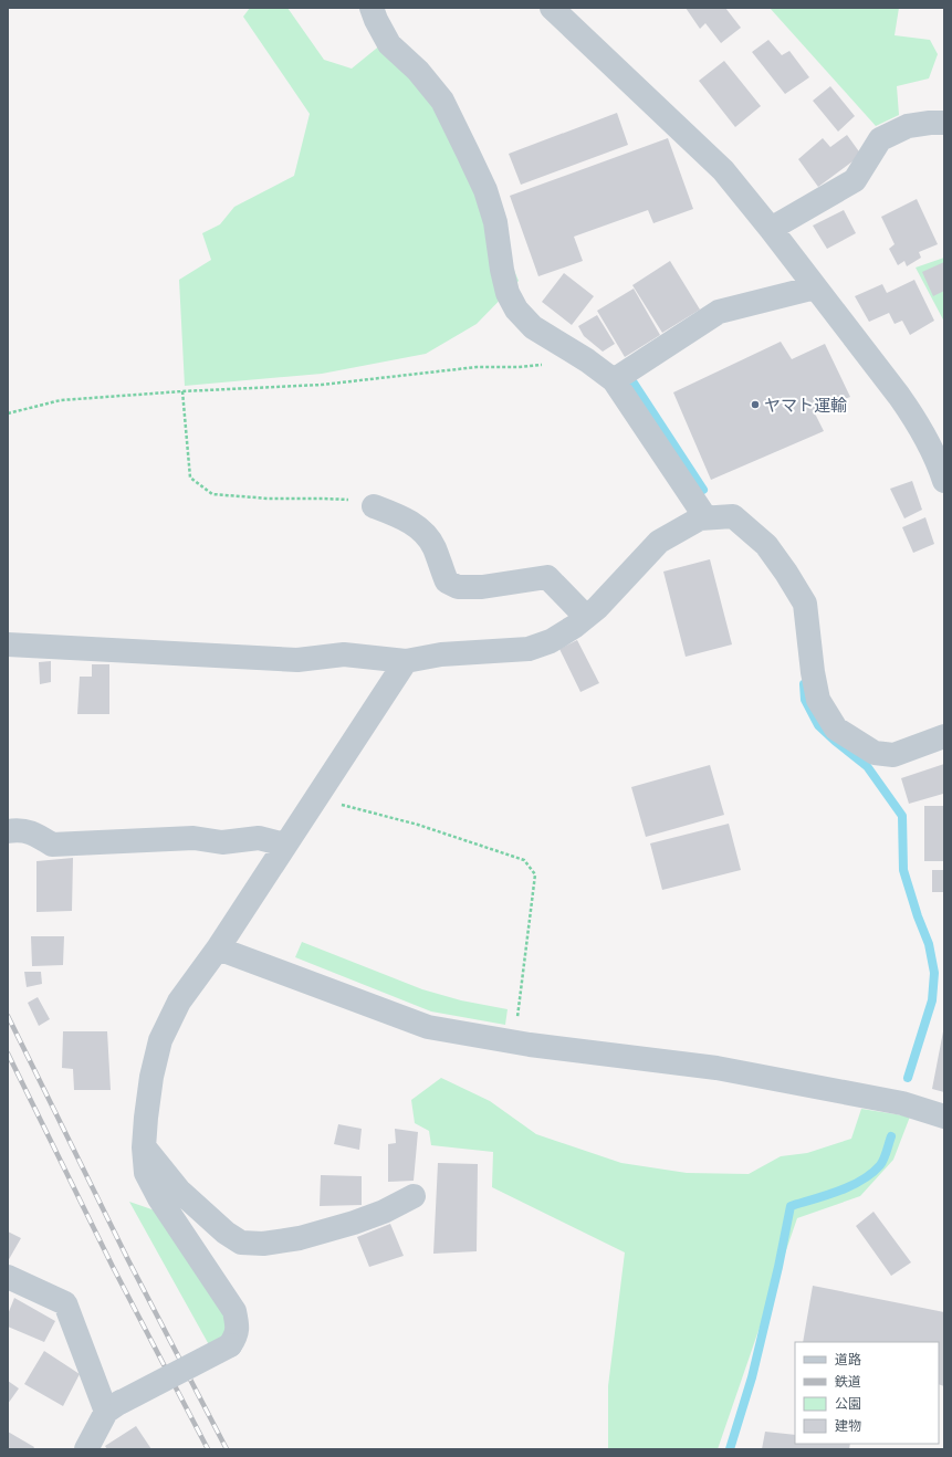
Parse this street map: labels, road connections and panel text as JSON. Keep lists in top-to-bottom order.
{
  "places": ["ヤマト運輸"],
  "legend": [
    "道路",
    "鉄道",
    "公園",
    "建物"
  ]
}
